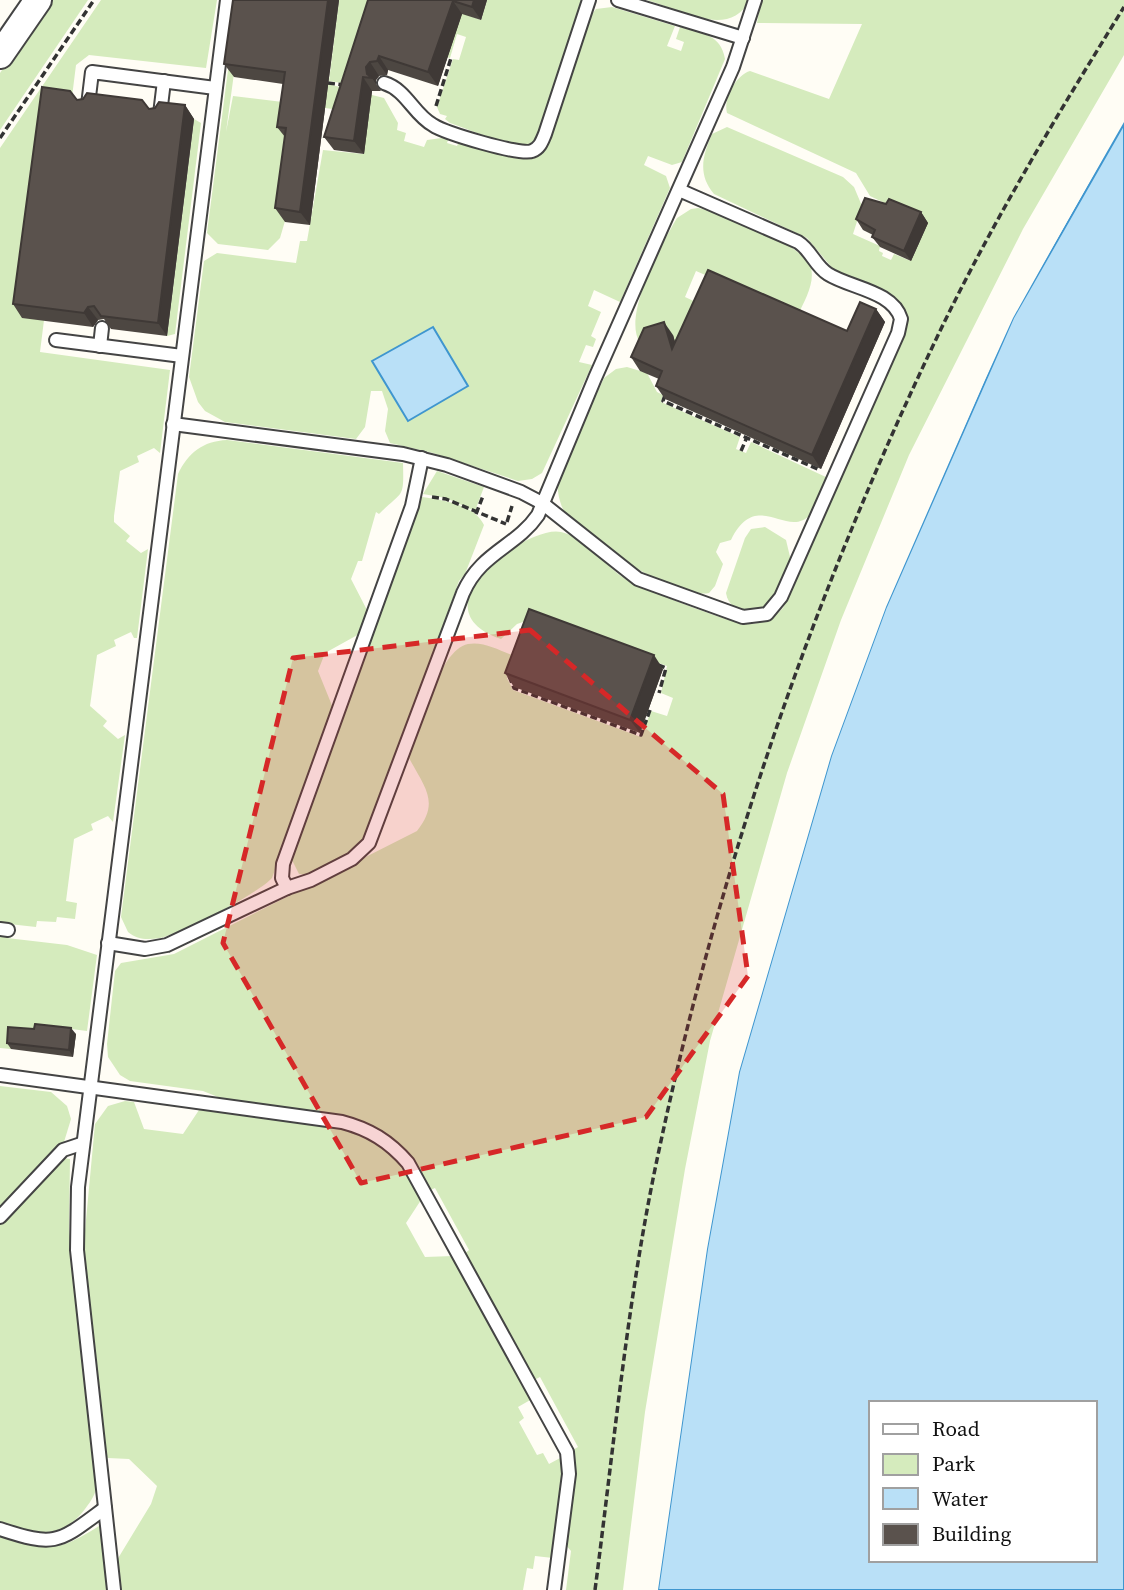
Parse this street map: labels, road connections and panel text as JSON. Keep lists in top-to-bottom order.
{
  "legend": [
    "Road",
    "Park",
    "Water",
    "Building"
  ]
}
